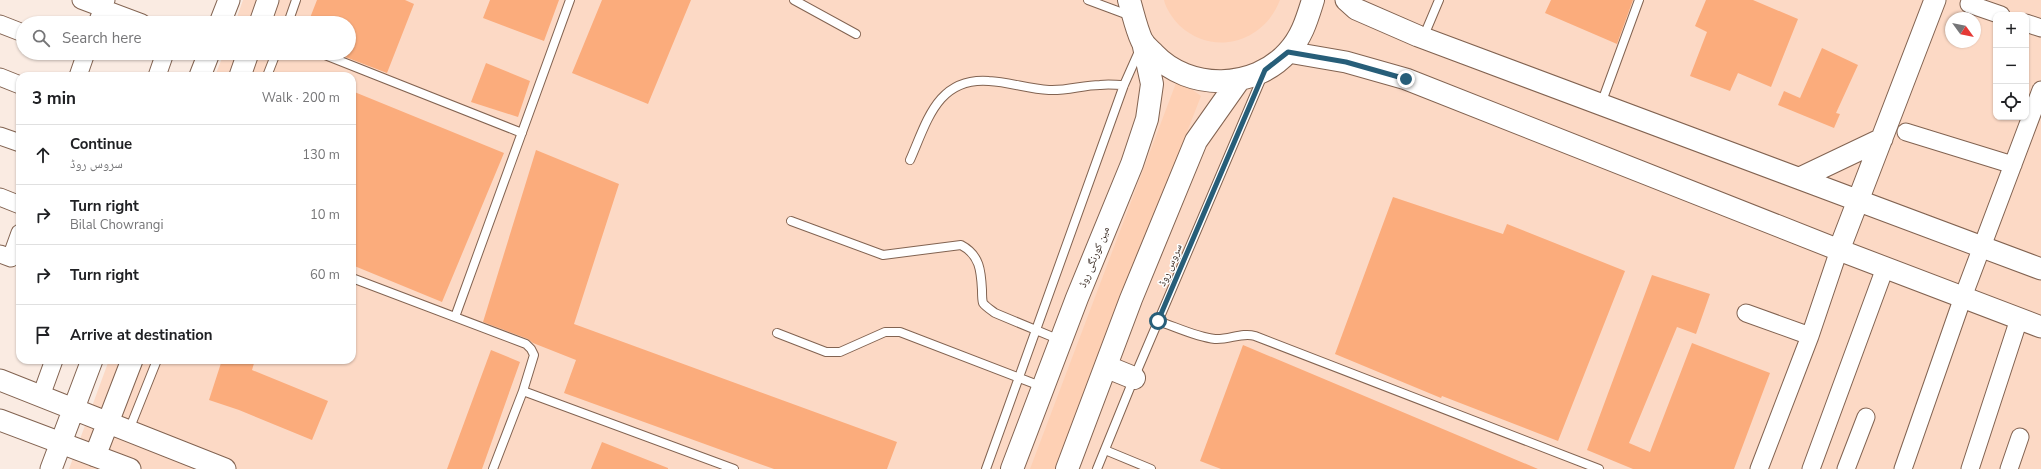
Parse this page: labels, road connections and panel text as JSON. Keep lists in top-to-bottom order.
{
  "streets": {
    "main road": ["مین کورنگی روڈ"],
    "lane": ["سروس روڈ"]
  },
  "north": "bottom right",
  "page": {
    "map_buttons": ["+", "−"],
    "search": "Search here",
    "heading": ["3 min", "Walk · 200 m"],
    "list": [
      ["Continue", "سروس روڈ", "130 m"],
      ["Turn right", "Bilal Chowrangi", "10 m"],
      ["Turn right", "60 m"],
      "Arrive at destination"
    ]
  }
}
